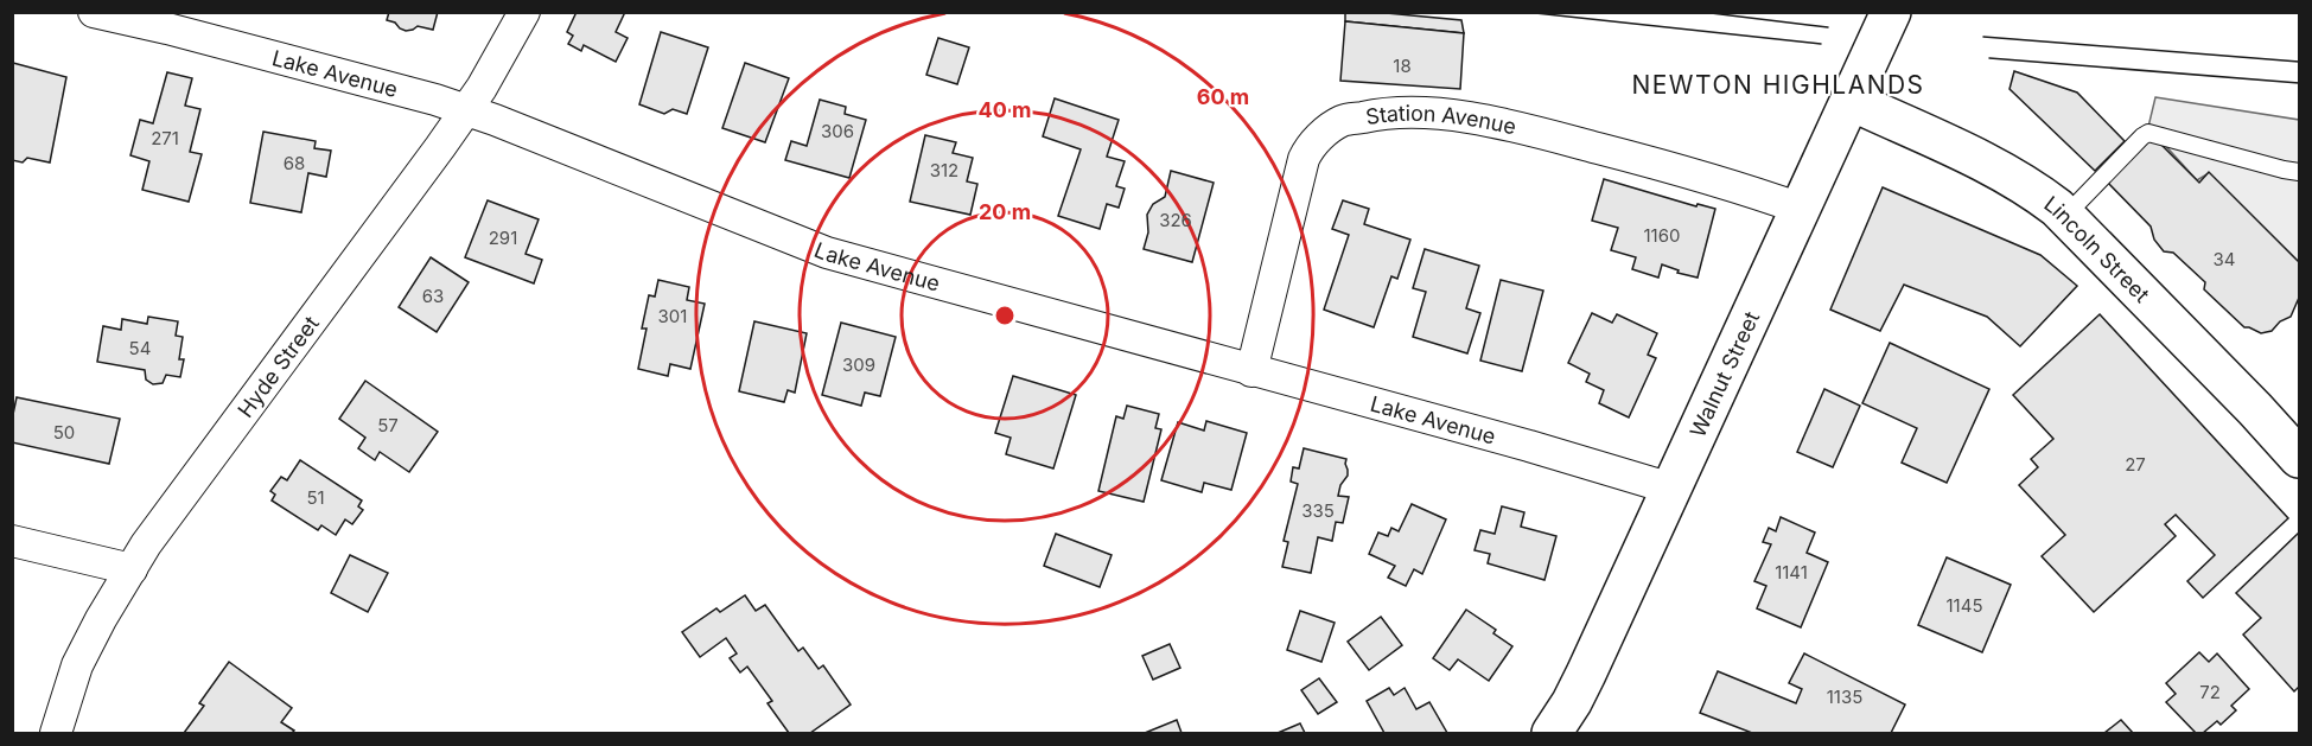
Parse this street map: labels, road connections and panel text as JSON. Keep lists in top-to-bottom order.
{
  "streets": {
    "main road": ["Lincoln Street", "Walnut Street"],
    "street": ["Lake Avenue", "Station Avenue", "Hyde Street"]
  },
  "crossings": [
    ["Lake Avenue", "Station Avenue"],
    ["Lake Avenue", "Hyde Street"],
    ["Lake Avenue", "Walnut Street"],
    ["Station Avenue", "Walnut Street"],
    ["Lincoln Street", "Walnut Street"]
  ],
  "districts": ["NEWTON HIGHLANDS"],
  "house_numbers": [
    "18",
    "306",
    "271",
    "68",
    "312",
    "326",
    "1160",
    "291",
    "34",
    "63",
    "301",
    "54",
    "309",
    "57",
    "50",
    "27",
    "51",
    "335",
    "1141",
    "1145",
    "72",
    "1135"
  ],
  "rings": ["60 m", "40 m", "20 m"]
}
